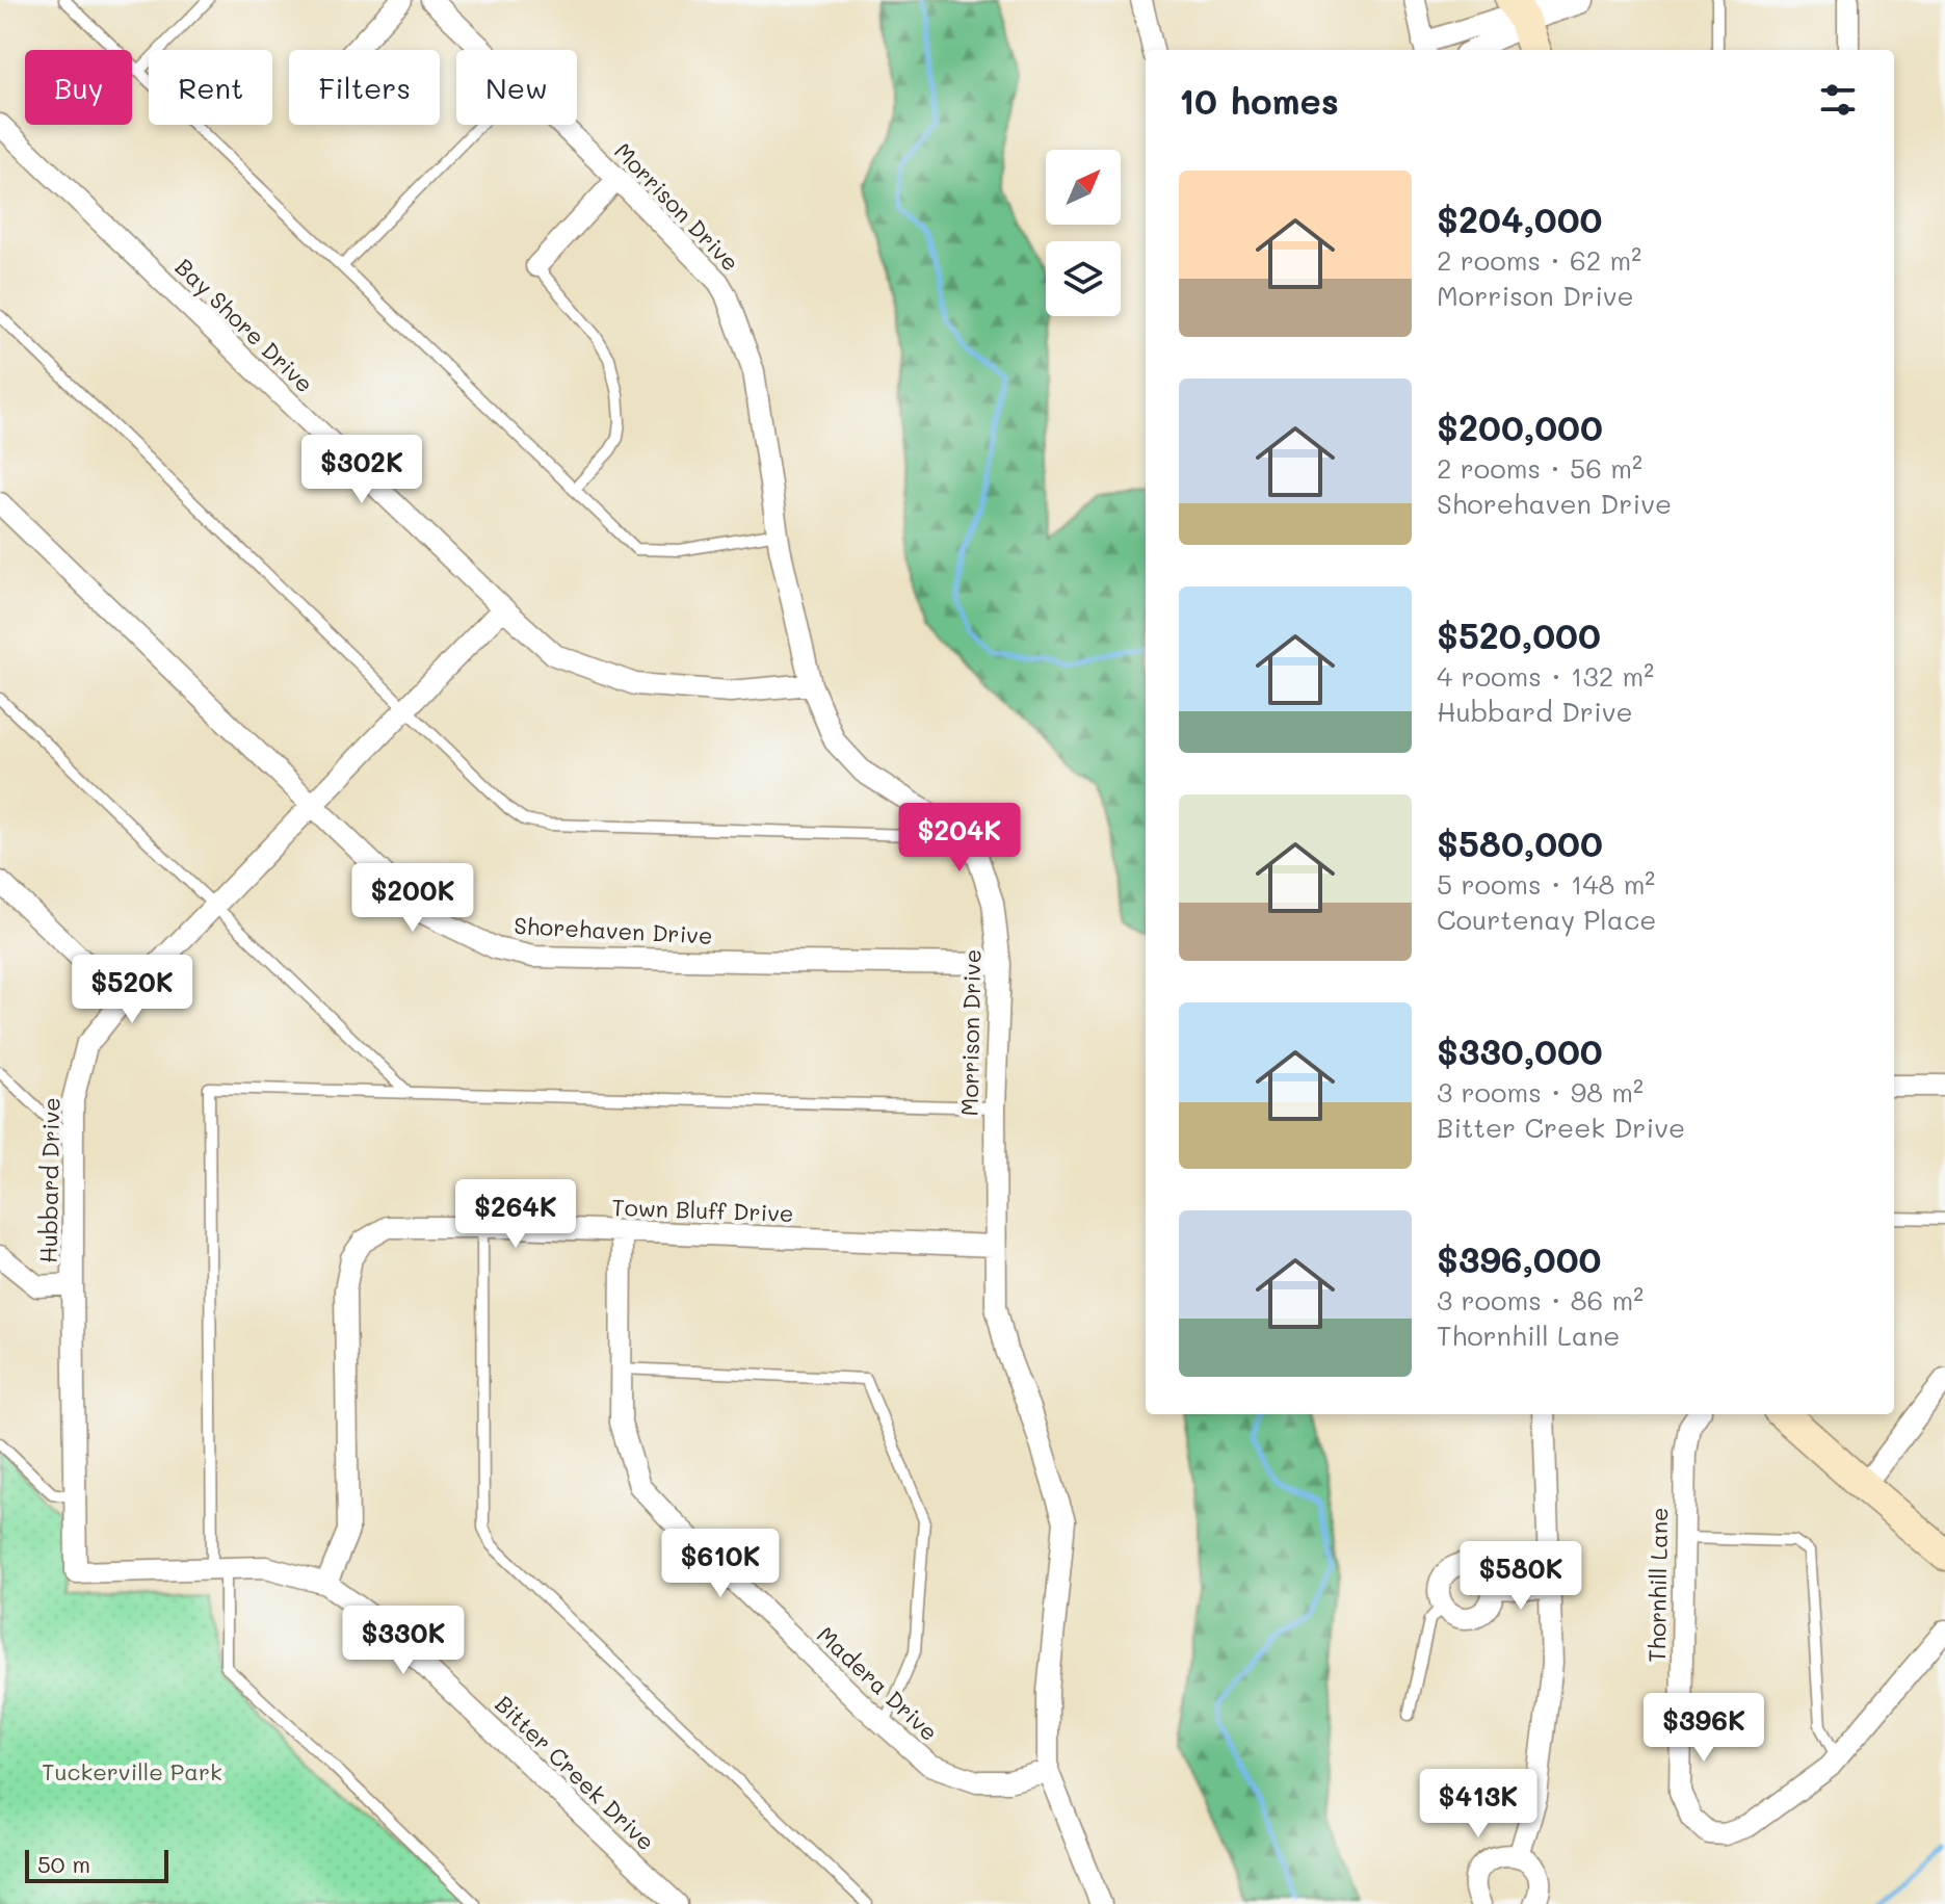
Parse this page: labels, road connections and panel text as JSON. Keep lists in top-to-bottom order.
{
  "streets": {
    "street": [
      "Morrison Drive",
      "Bay Shore Drive",
      "Shorehaven Drive",
      "Hubbard Drive",
      "Town Bluff Drive",
      "Thornhill Lane",
      "Madera Drive",
      "Bitter Creek Drive"
    ]
  },
  "crossings": [
    ["Morrison Drive", "Bay Shore Drive"],
    ["Morrison Drive", "Shorehaven Drive"],
    ["Morrison Drive", "Town Bluff Drive"],
    ["Morrison Drive", "Madera Drive"],
    ["Bay Shore Drive", "Hubbard Drive"],
    ["Shorehaven Drive", "Hubbard Drive"],
    ["Hubbard Drive", "Bitter Creek Drive"],
    ["Town Bluff Drive", "Madera Drive"],
    ["Town Bluff Drive", "Bitter Creek Drive"]
  ],
  "parks": ["Tuckerville Park"],
  "scale_bar": "50 m",
  "north": "top right",
  "page": {
    "chip": [
      "Buy",
      "Rent",
      "Filters",
      "New"
    ],
    "heading": "10 homes",
    "list": [
      {
        "name": "$204,000",
        "note": "2 rooms · 62 m² · Morrison Drive"
      },
      {
        "name": "$200,000",
        "note": "2 rooms · 56 m² · Shorehaven Drive"
      },
      {
        "name": "$520,000",
        "note": "4 rooms · 132 m² · Hubbard Drive"
      },
      {
        "name": "$580,000",
        "note": "5 rooms · 148 m² · Courtenay Place"
      },
      {
        "name": "$330,000",
        "note": "3 rooms · 98 m² · Bitter Creek Drive"
      },
      {
        "name": "$396,000",
        "note": "3 rooms · 86 m² · Thornhill Lane"
      }
    ],
    "price": [
      "$302K",
      "$204K",
      "$200K",
      "$520K",
      "$264K",
      "$610K",
      "$580K",
      "$330K",
      "$396K",
      "$413K"
    ],
    "scale": "50 m"
  }
}
